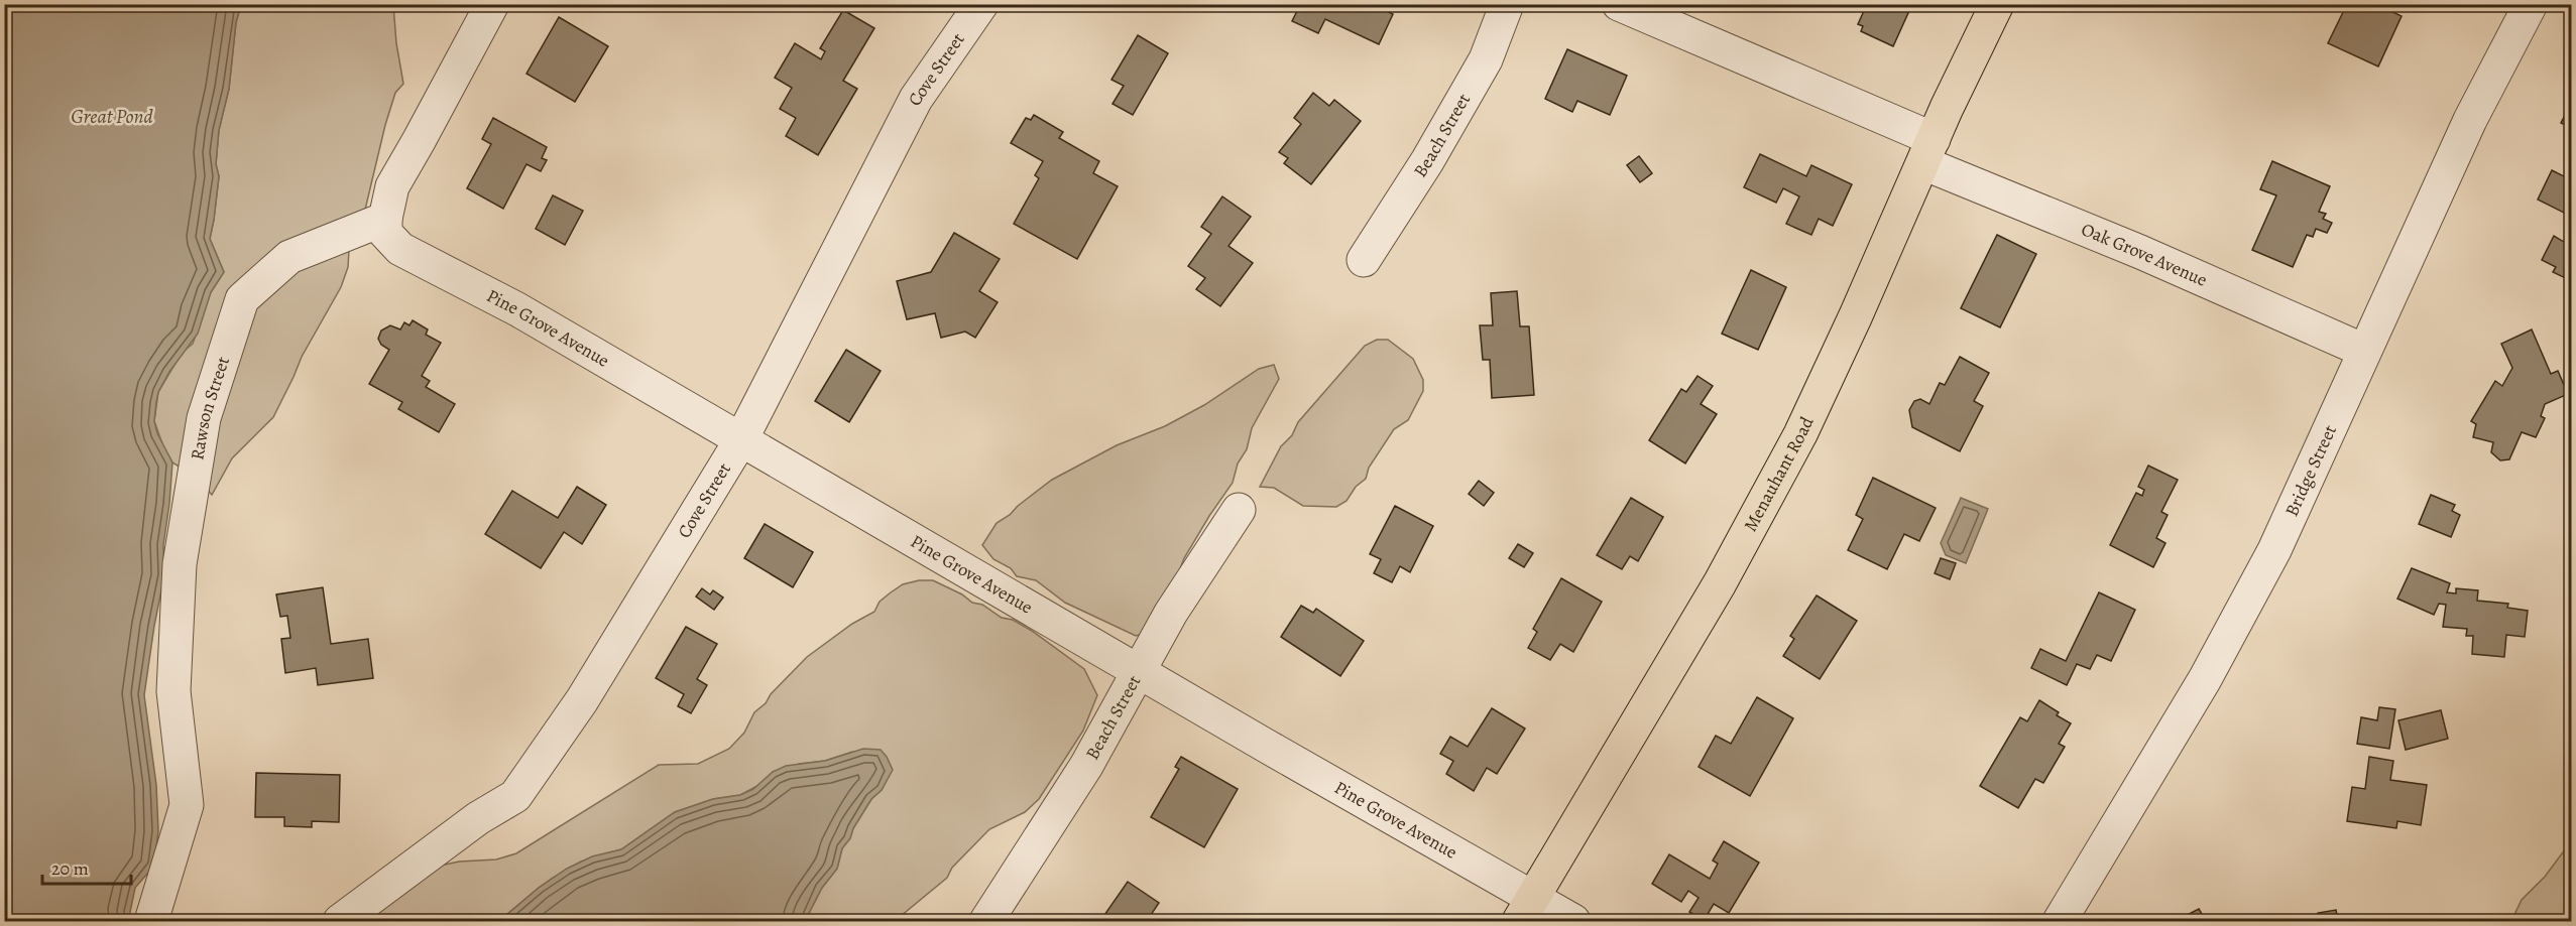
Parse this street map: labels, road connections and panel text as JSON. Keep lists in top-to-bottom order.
{
  "streets": {
    "main road": ["Menauhant Road"],
    "street": [
      "Cove Street",
      "Beach Street",
      "Oak Grove Avenue",
      "Pine Grove Avenue",
      "Rawson Street",
      "Bridge Street"
    ]
  },
  "crossings": [
    ["Cove Street", "Pine Grove Avenue"],
    ["Beach Street", "Pine Grove Avenue"],
    ["Oak Grove Avenue", "Bridge Street"],
    ["Oak Grove Avenue", "Menauhant Road"],
    ["Pine Grove Avenue", "Rawson Street"],
    ["Pine Grove Avenue", "Menauhant Road"]
  ],
  "water": ["Great Pond"],
  "scale_bar": "20 m"
}
